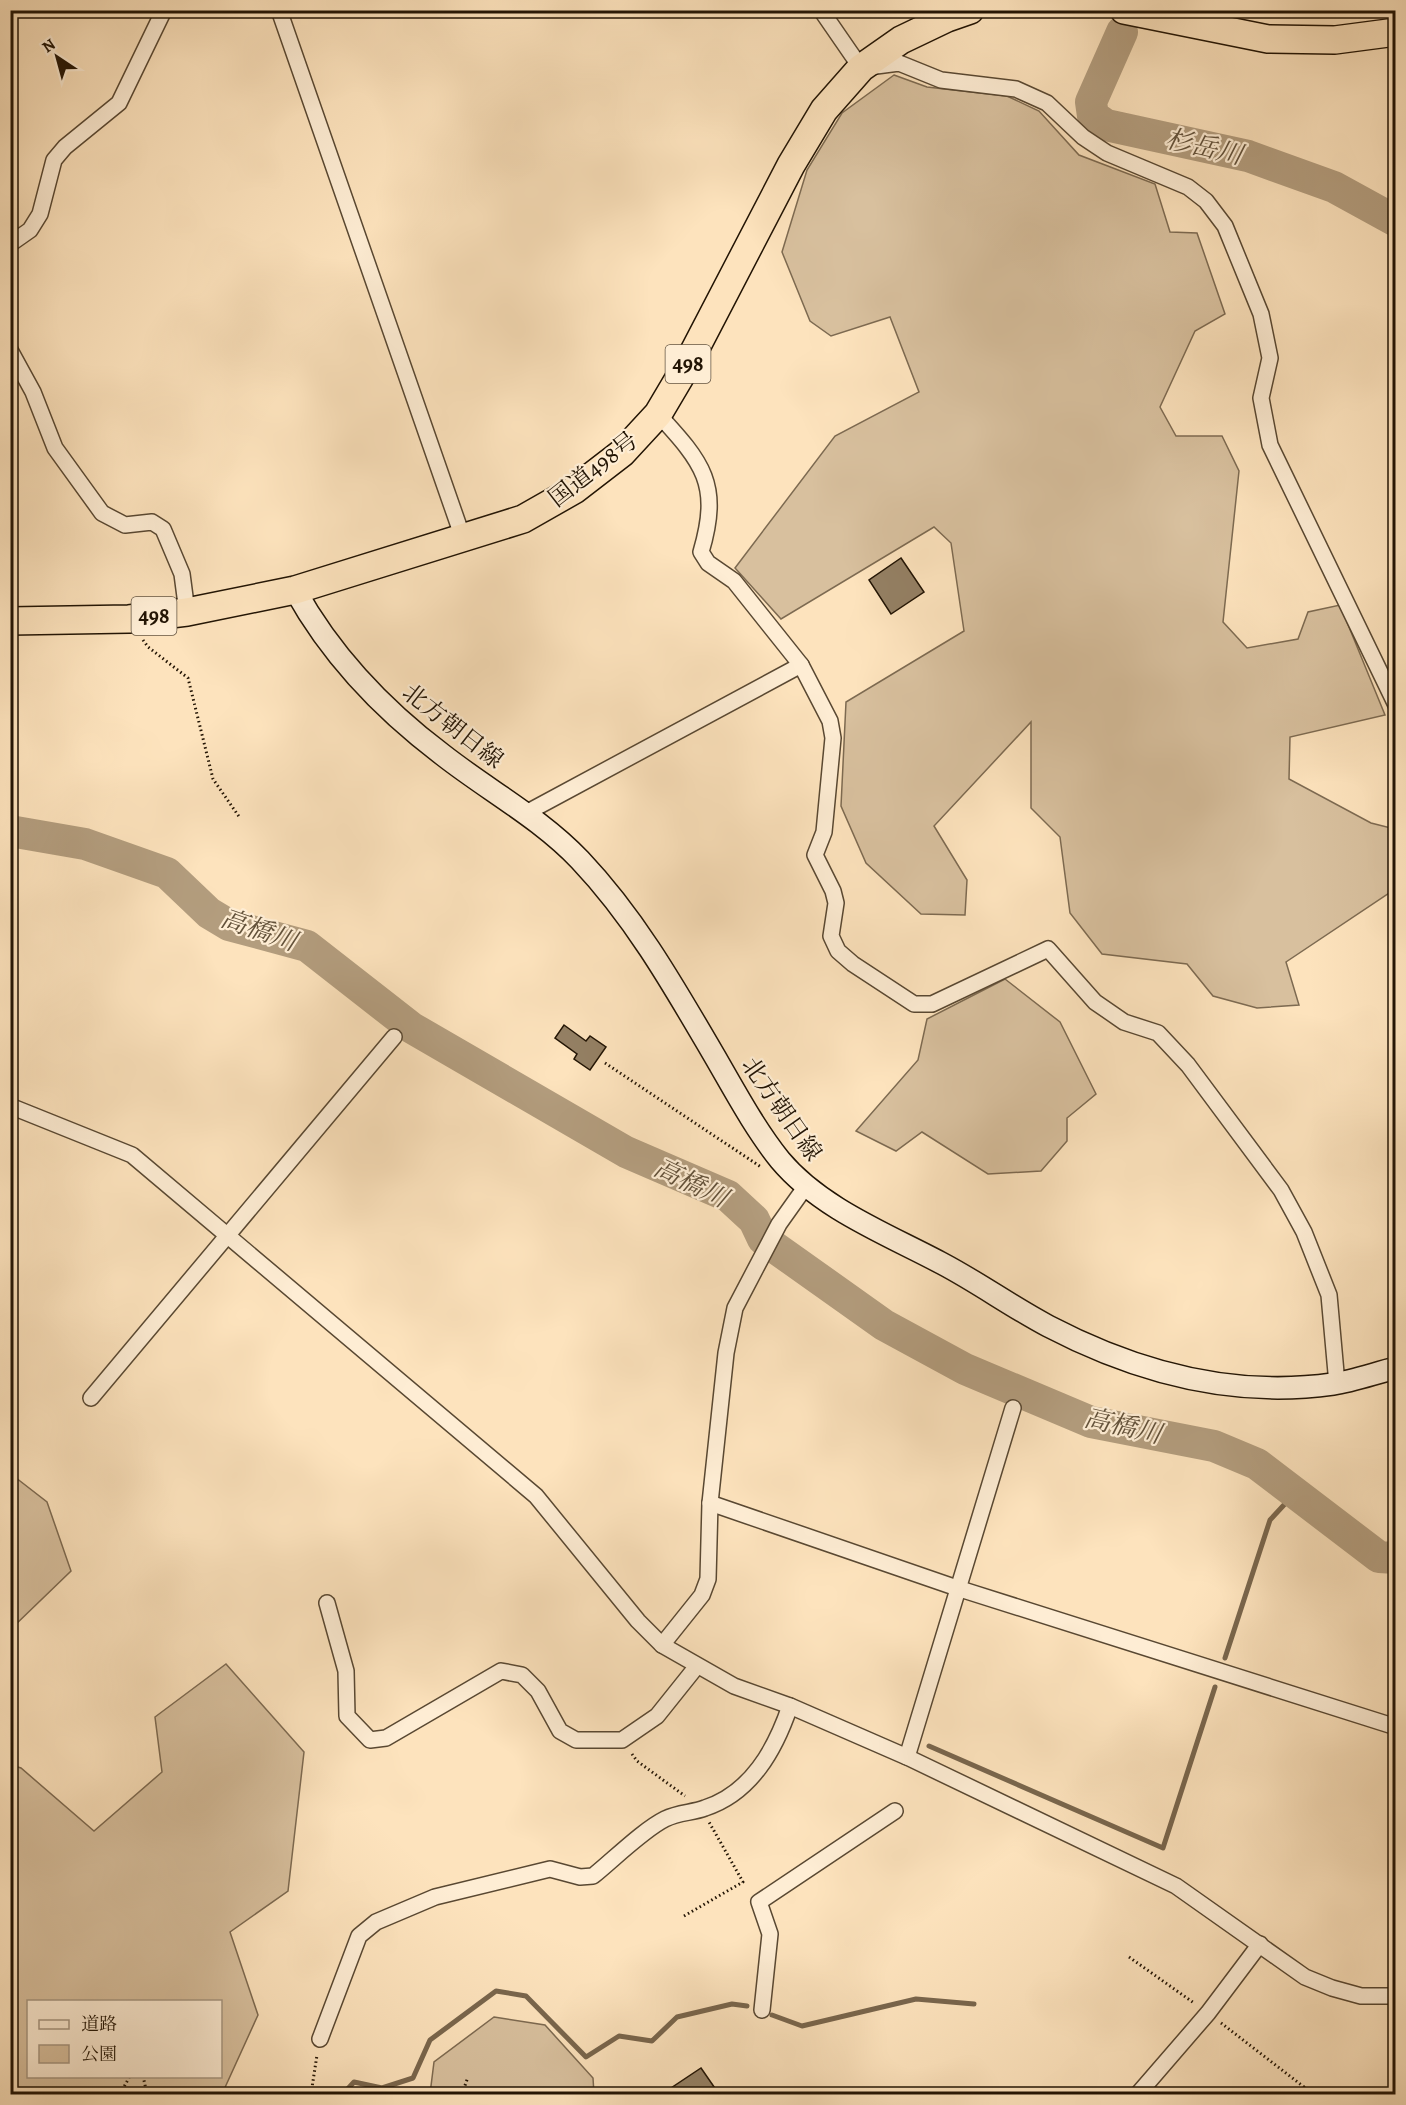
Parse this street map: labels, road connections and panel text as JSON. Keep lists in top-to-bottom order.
{
  "streets": {
    "highway": ["498", "国道498号"],
    "main road": ["北方朝日線"]
  },
  "crossings": [
    ["国道498号", "北方朝日線"]
  ],
  "water": ["杉岳川", "高橋川"],
  "legend": ["道路", "公園"],
  "north": "top left"
}
